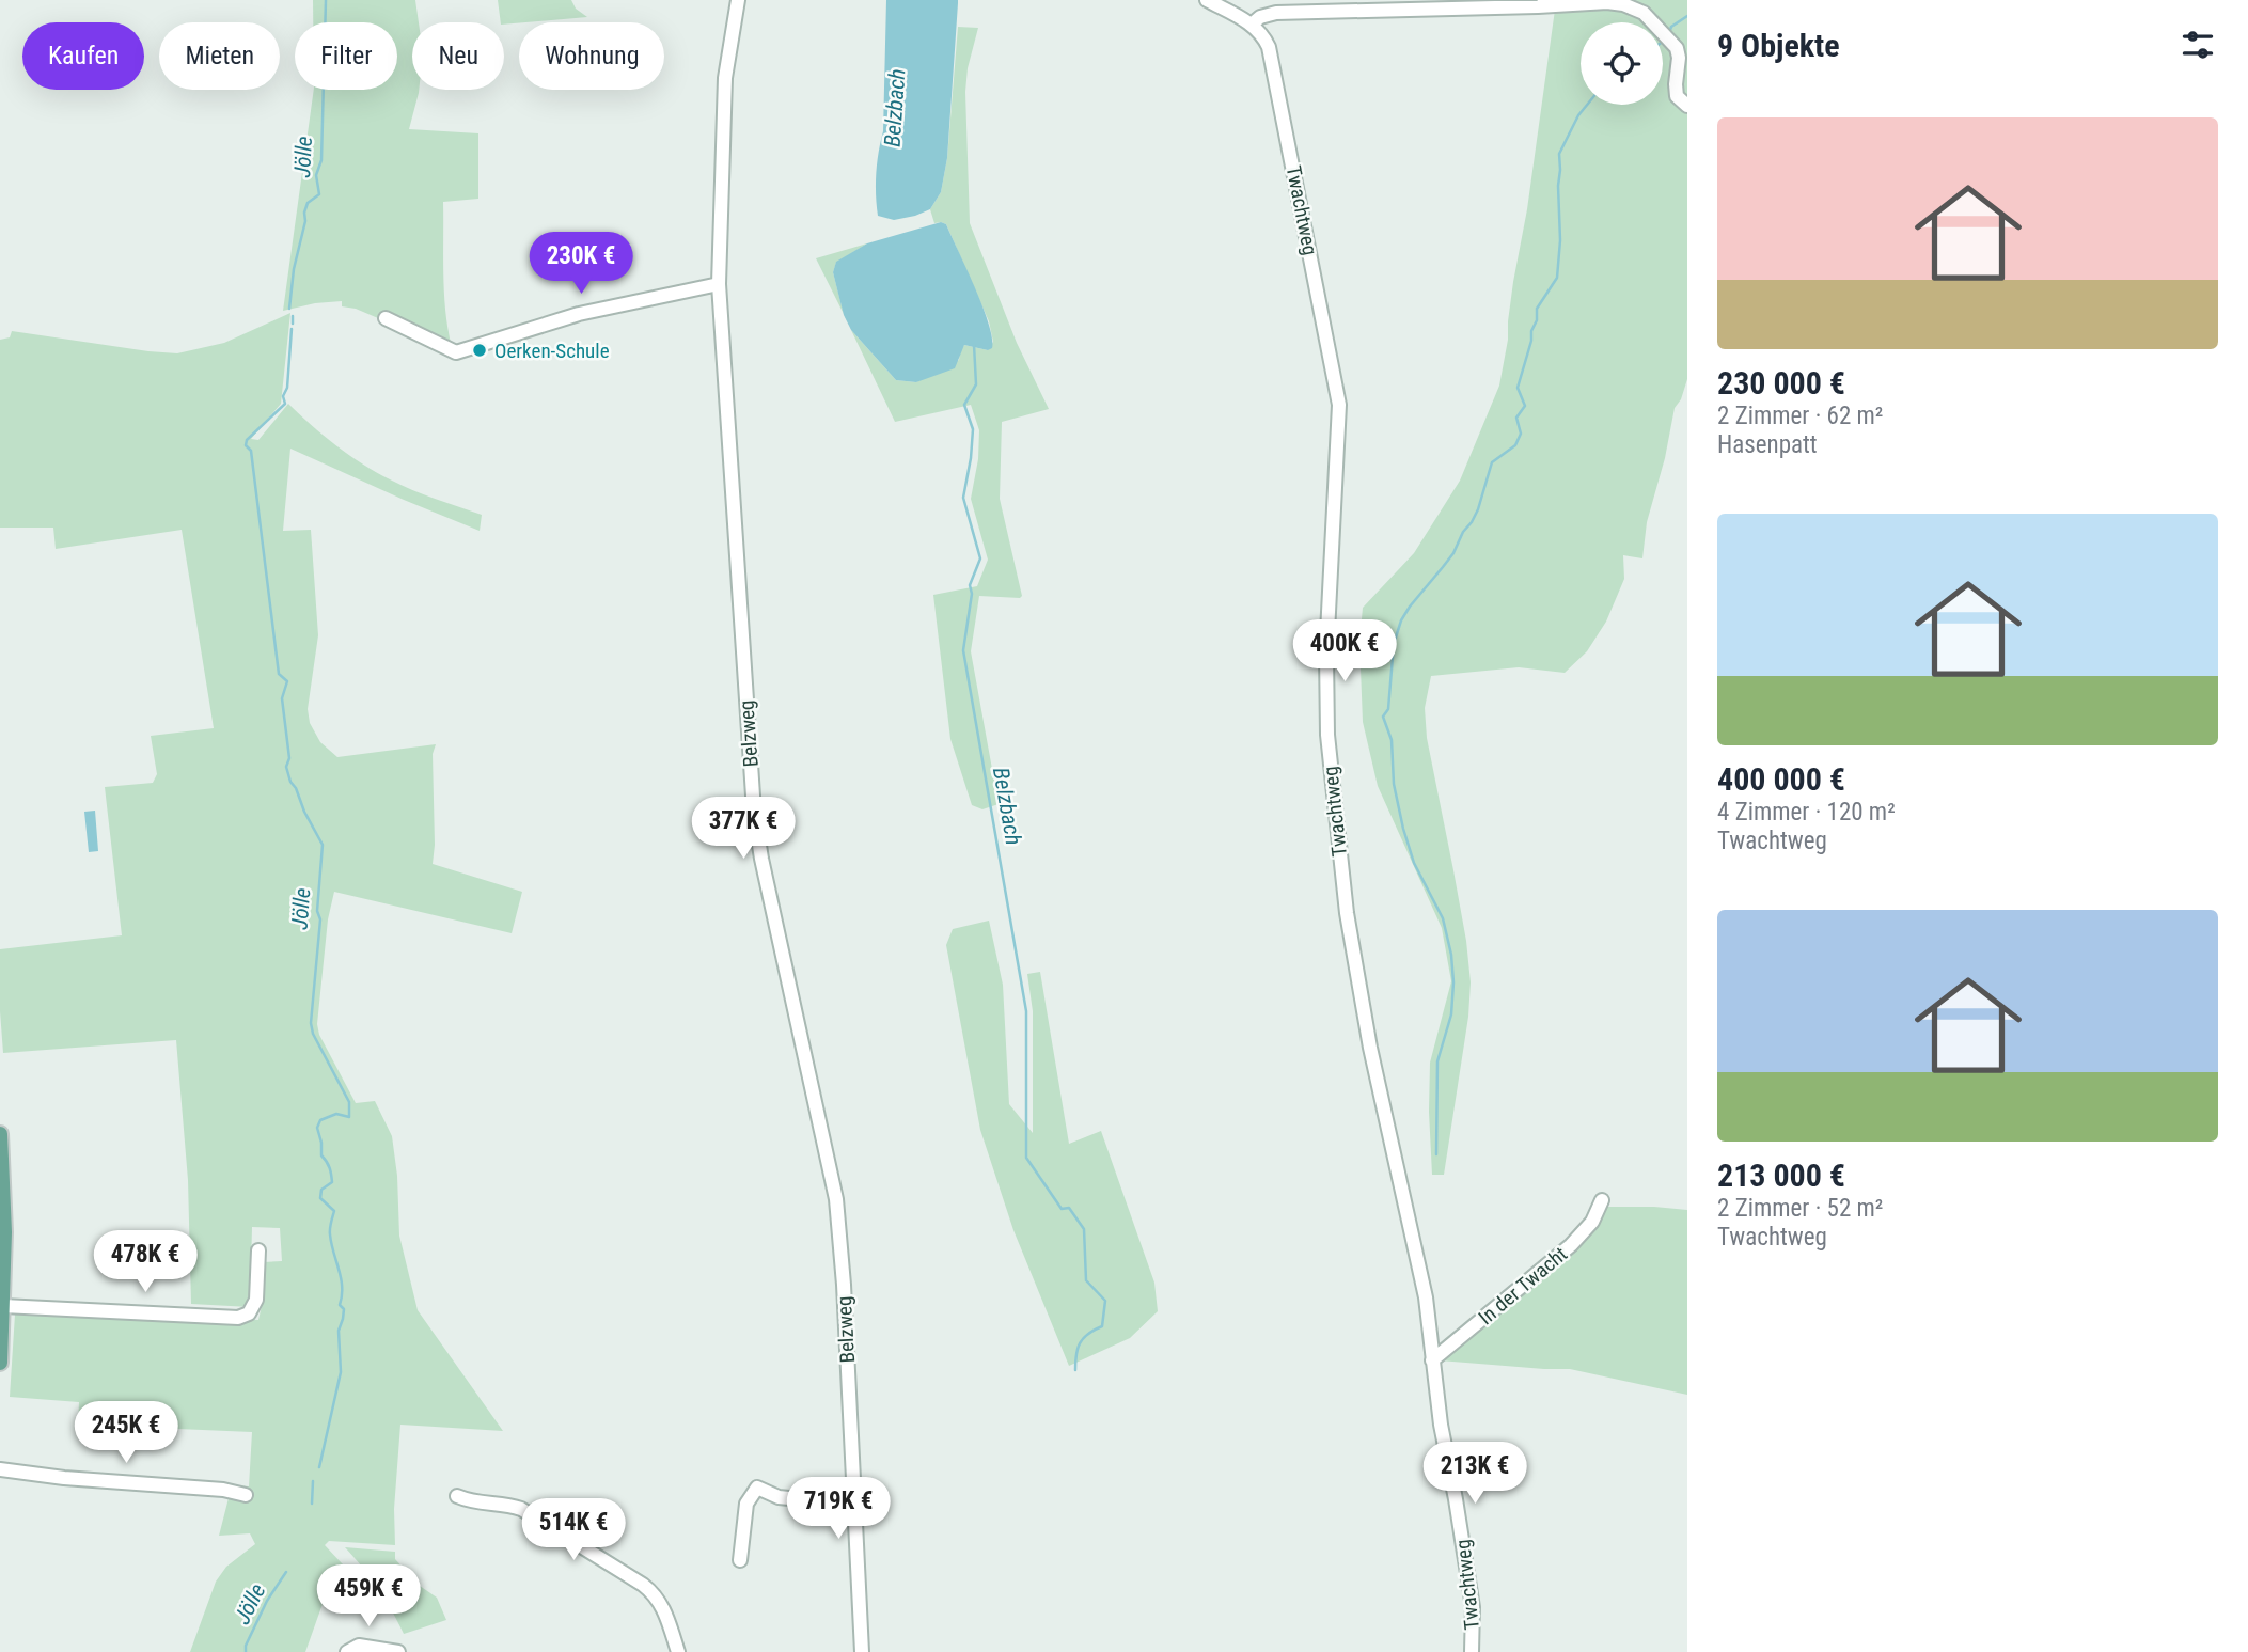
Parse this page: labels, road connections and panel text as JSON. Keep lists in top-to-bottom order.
{
  "streets": {
    "street": ["Twachtweg", "Belzweg", "In der Twacht"]
  },
  "crossings": [
    ["Twachtweg", "In der Twacht"]
  ],
  "water": ["Belzbach", "Jölle"],
  "places": ["Oerken-Schule"],
  "page": {
    "heading": "9 Objekte",
    "chip": [
      "Kaufen",
      "Mieten",
      "Filter",
      "Neu",
      "Wohnung"
    ],
    "list": [
      {
        "name": "230 000 €",
        "note": "2 Zimmer · 62 m² · Hasenpatt"
      },
      {
        "name": "400 000 €",
        "note": "4 Zimmer · 120 m² · Twachtweg"
      },
      {
        "name": "213 000 €",
        "note": "2 Zimmer · 52 m² · Twachtweg"
      }
    ],
    "price": [
      "230K €",
      "400K €",
      "377K €",
      "478K €",
      "245K €",
      "213K €",
      "719K €",
      "514K €",
      "459K €"
    ]
  }
}
